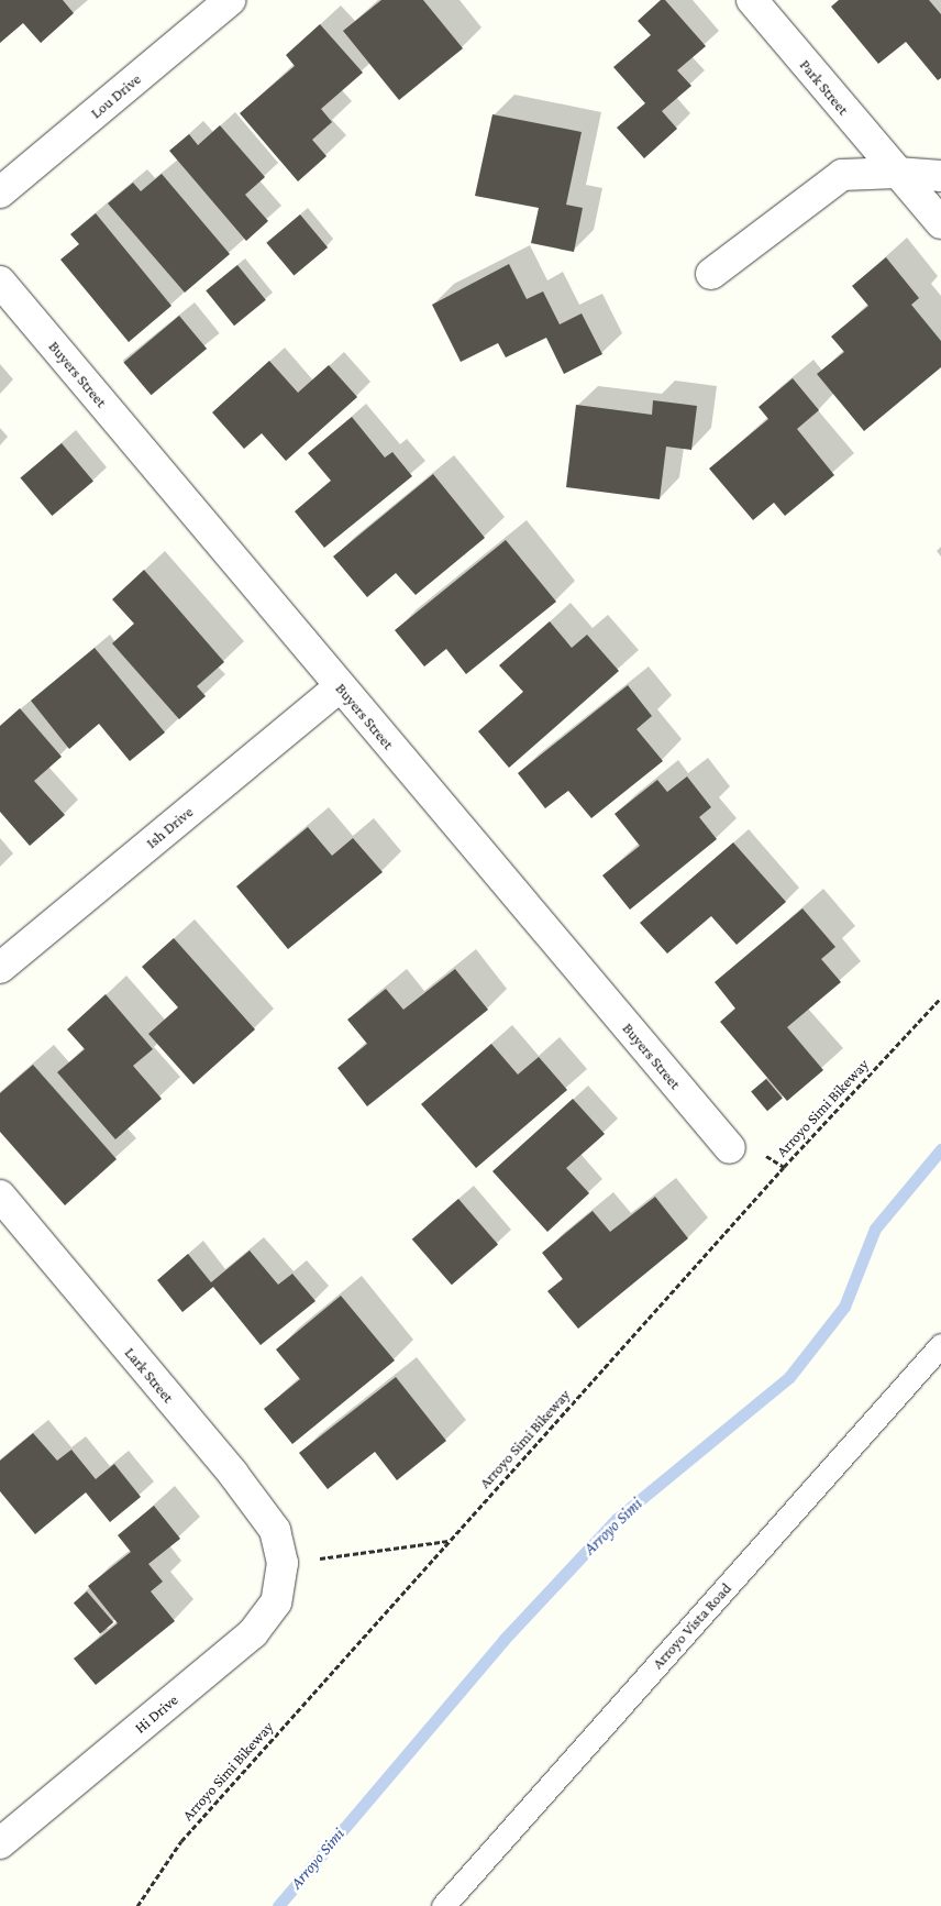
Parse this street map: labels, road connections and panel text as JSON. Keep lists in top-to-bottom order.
{
  "streets": {
    "street": [
      "Park Street",
      "Lou Drive",
      "Buyers Street",
      "Ish Drive",
      "Lark Street",
      "Hi Drive"
    ],
    "lane": ["Arroyo Vista Road"],
    "path": ["Arroyo Simi Bikeway"]
  },
  "crossings": [
    ["Buyers Street", "Ish Drive"],
    ["Lark Street", "Hi Drive"]
  ],
  "water": ["Arroyo Simi"]
}
